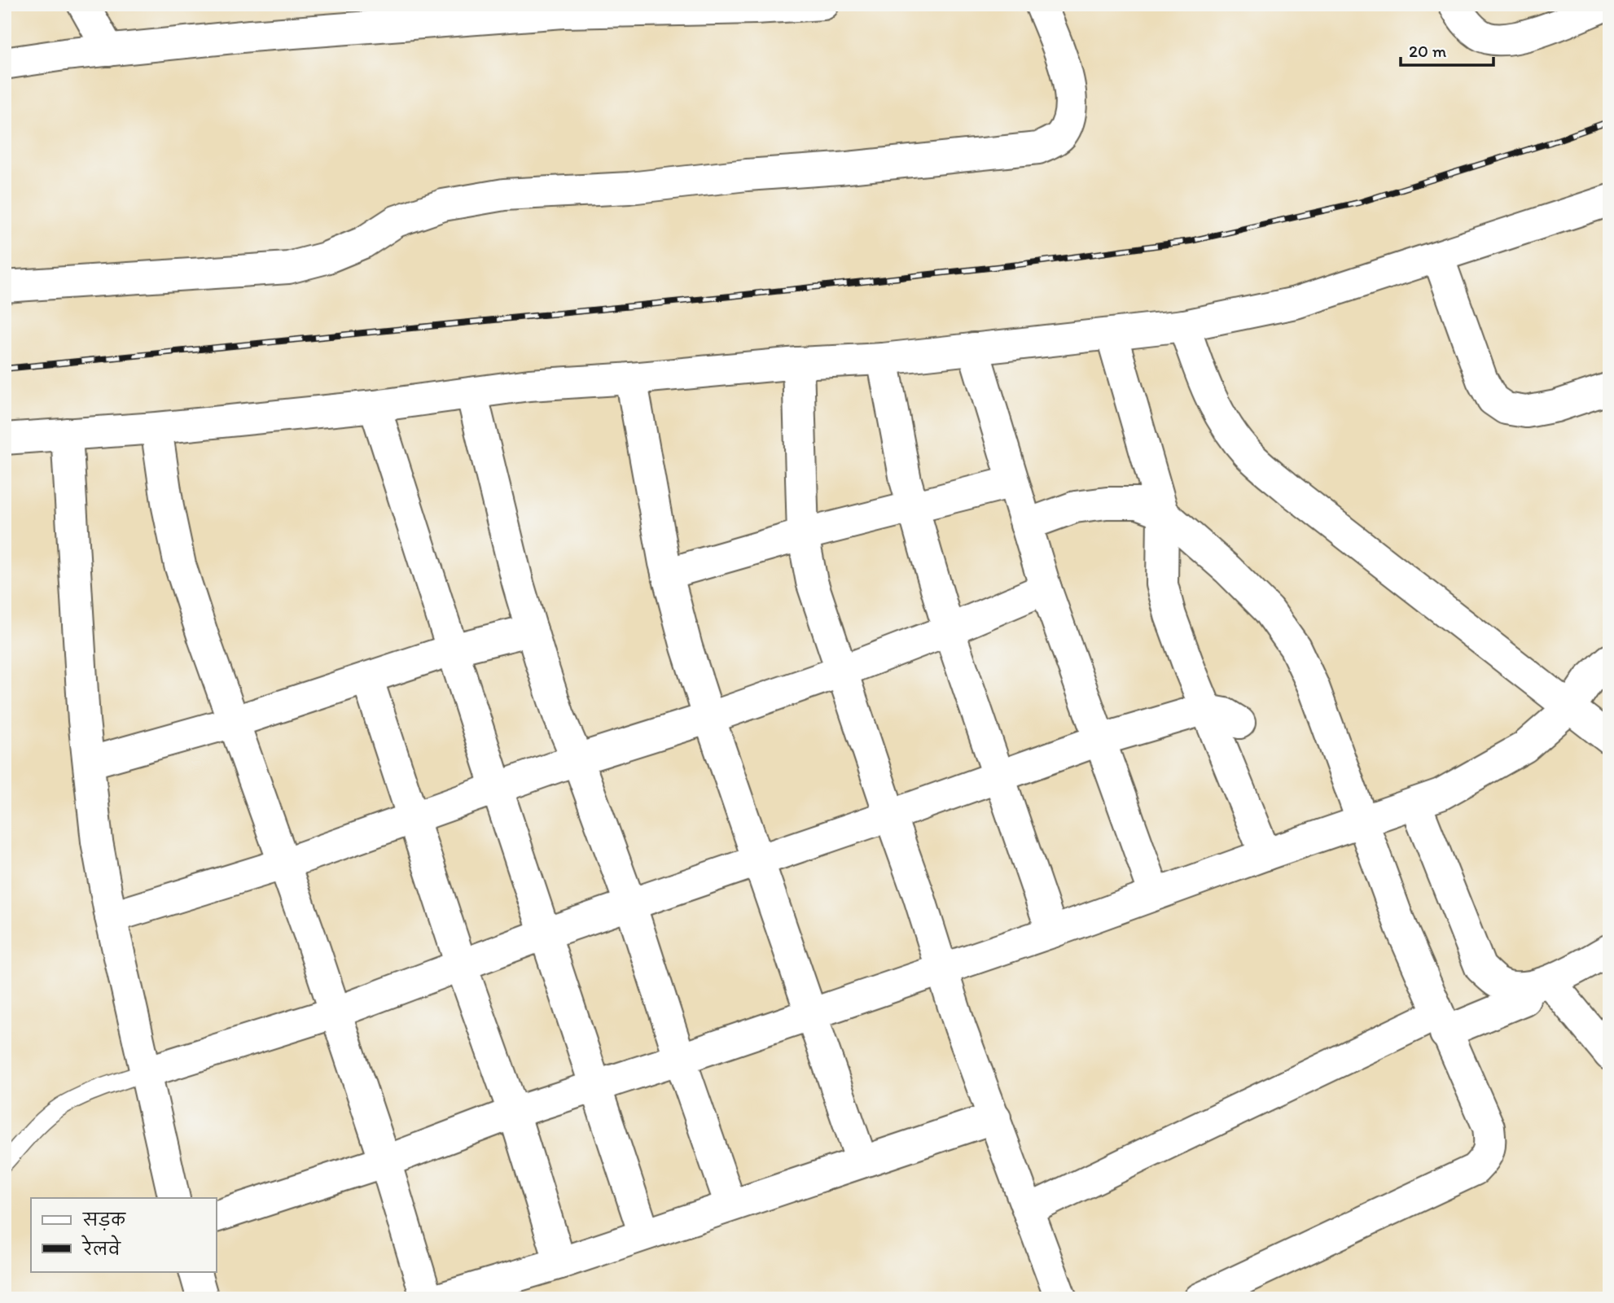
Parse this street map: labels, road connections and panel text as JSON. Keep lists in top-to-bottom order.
{
  "legend": ["सड़क", "रेलवे"],
  "scale_bar": "20 m"
}
